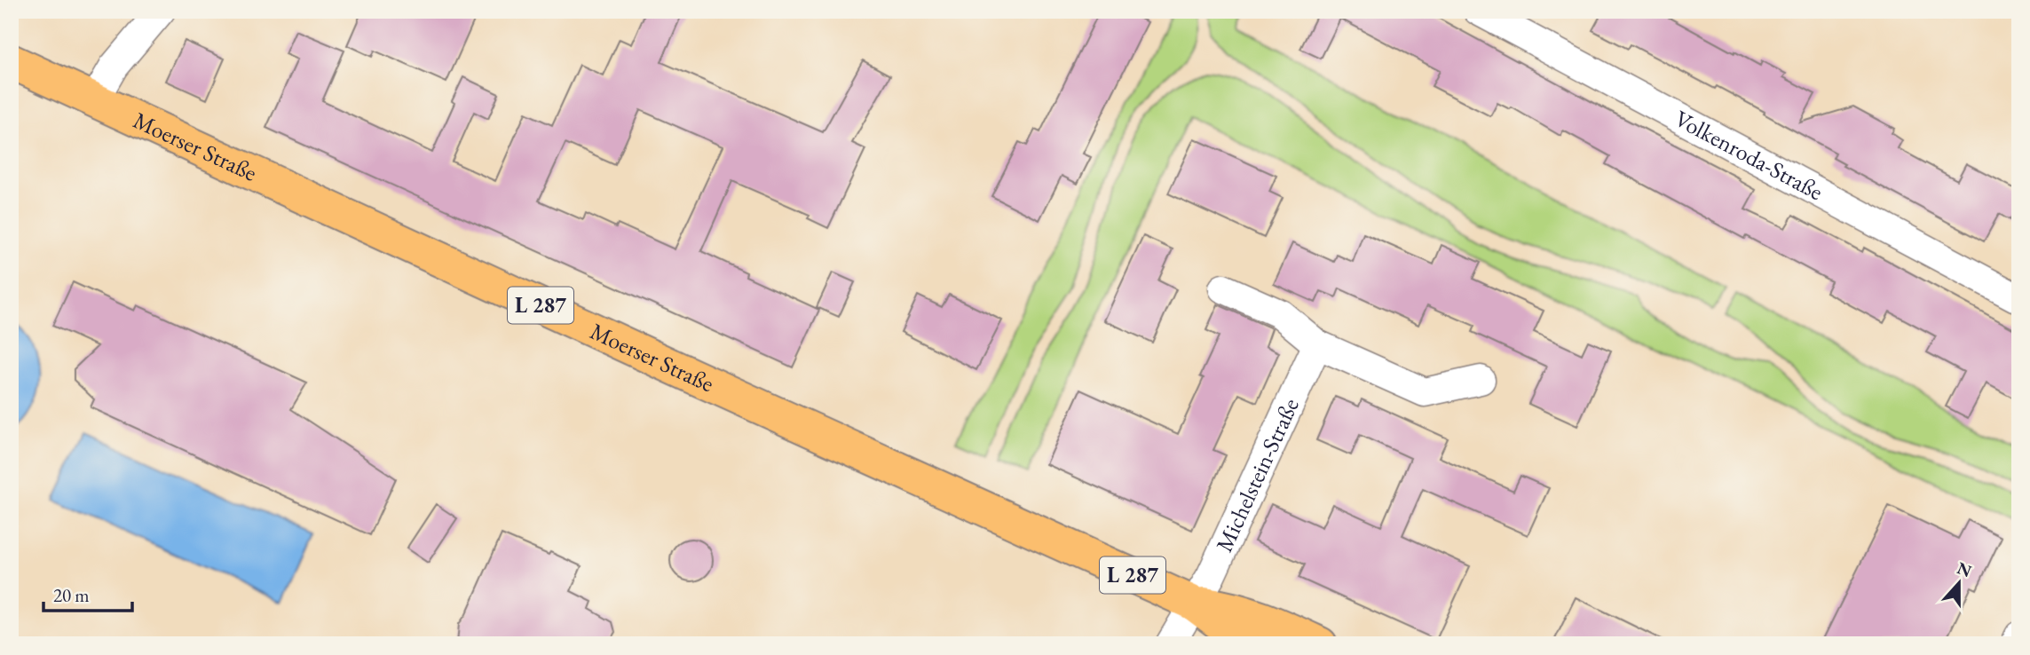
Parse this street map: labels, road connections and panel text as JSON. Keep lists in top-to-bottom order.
{
  "streets": {
    "main road": ["Moerser Straße", "L 287"],
    "street": ["Volkenroda-Straße", "Michelstein-Straße"]
  },
  "crossings": [
    ["Moerser Straße", "Michelstein-Straße"]
  ],
  "scale_bar": "20 m",
  "north": "top"
}
